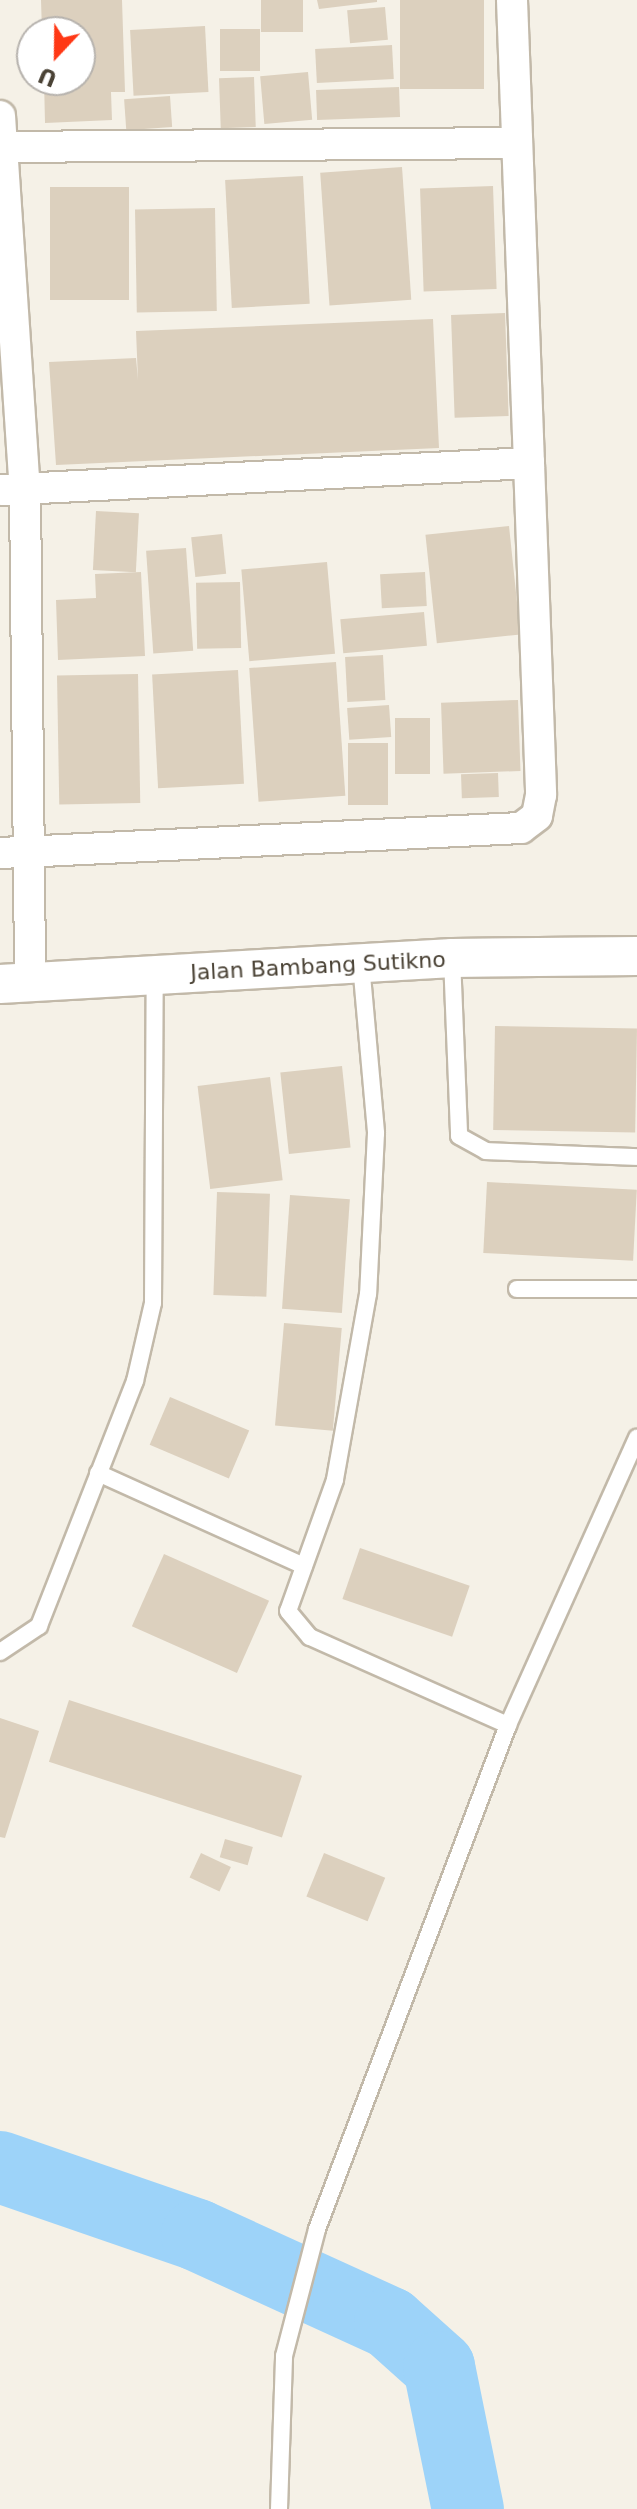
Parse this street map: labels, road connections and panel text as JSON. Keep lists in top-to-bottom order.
{
  "streets": {
    "street": ["Jalan Bambang Sutikno"]
  },
  "north": "bottom"
}
